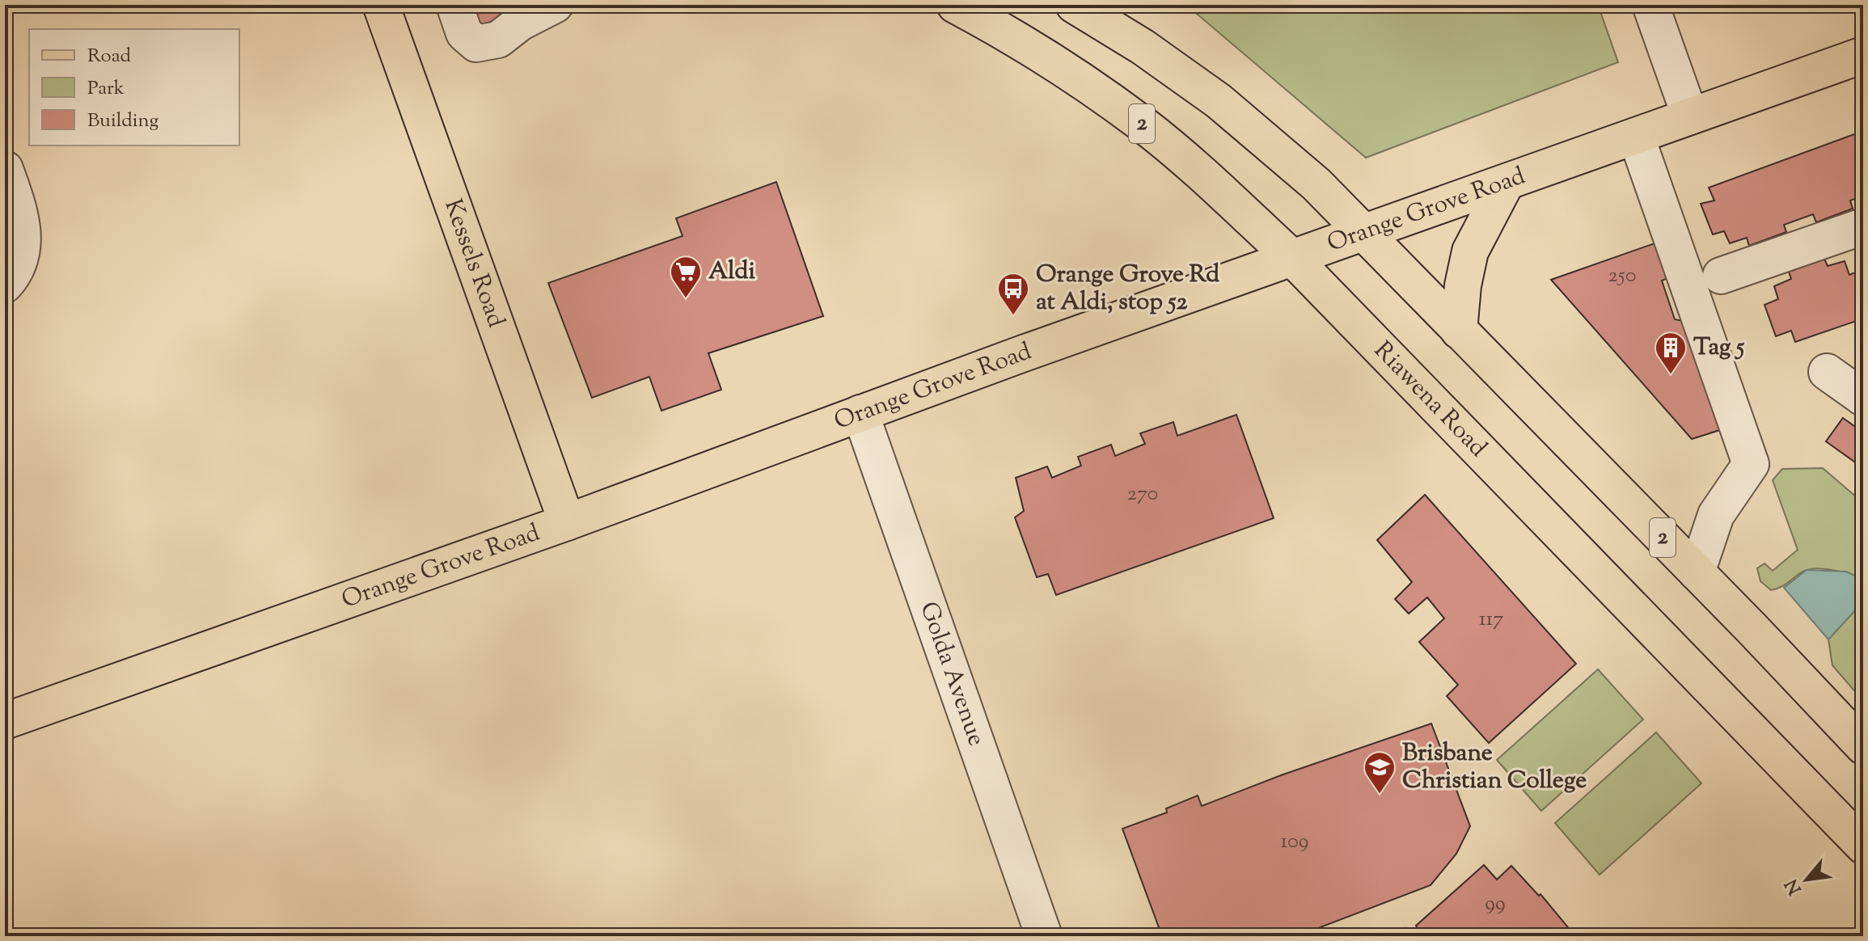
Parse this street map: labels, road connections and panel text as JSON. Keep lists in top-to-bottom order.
{
  "streets": {
    "main road": [
      "2",
      "Orange Grove Road",
      "Kessels Road",
      "Riawena Road"
    ],
    "street": ["Golda Avenue"]
  },
  "crossings": [
    ["2", "Orange Grove Road"],
    ["Orange Grove Road", "Kessels Road"],
    ["Orange Grove Road", "Riawena Road"],
    ["Orange Grove Road", "Golda Avenue"]
  ],
  "places": {
    "supermarket": ["Aldi"],
    "bus stop": ["Orange Grove Rd at Aldi, stop 52"],
    "building": ["Tag 5"],
    "school or university": ["Brisbane Christian College"]
  },
  "house_numbers": [
    "250",
    "270",
    "117",
    "109",
    "99"
  ],
  "legend": ["Road", "Park", "Building"],
  "north": "bottom left"
}
